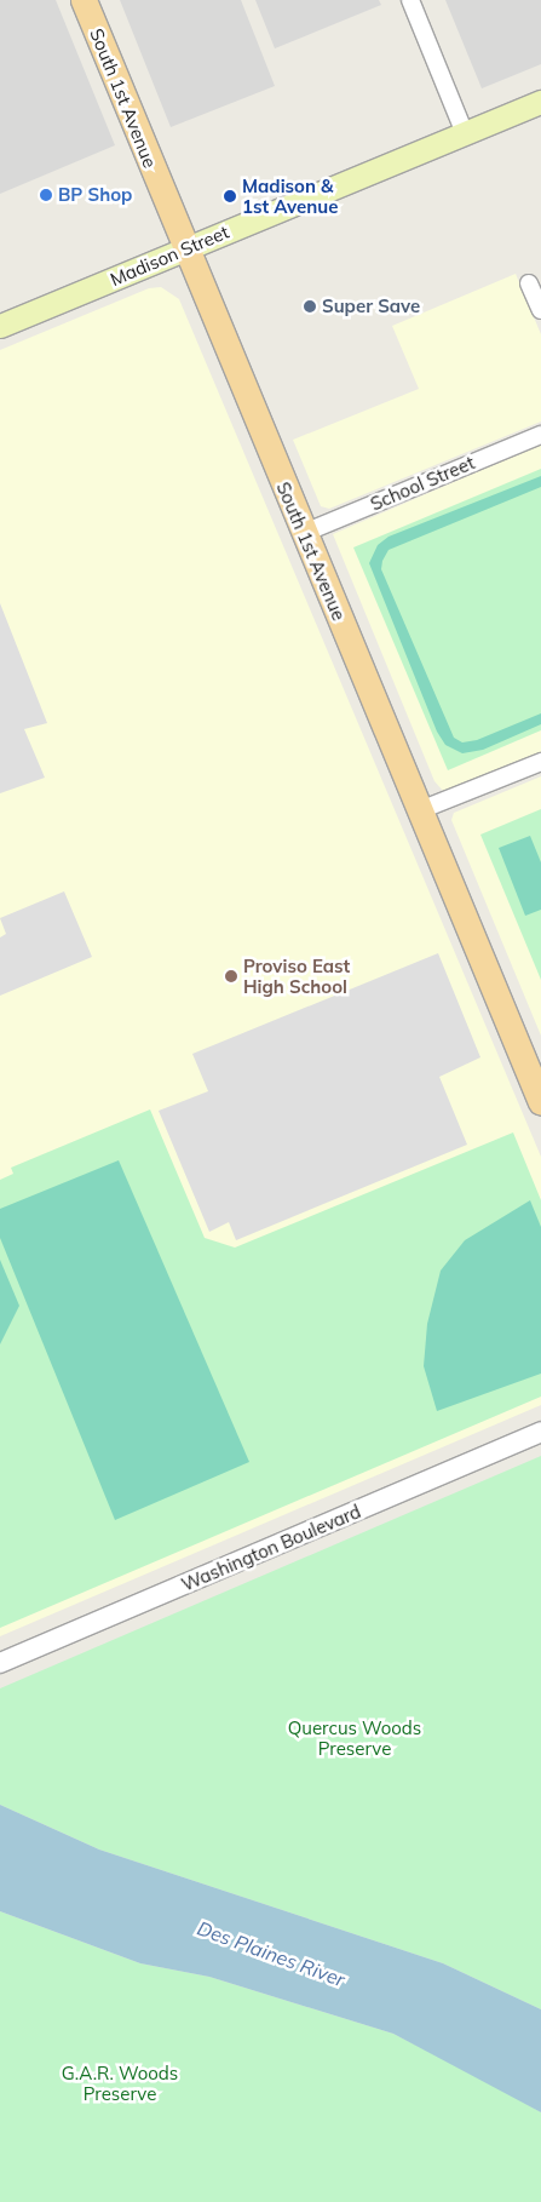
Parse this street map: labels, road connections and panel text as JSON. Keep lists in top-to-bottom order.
{
  "streets": {
    "main road": ["South 1st Avenue", "Madison Street"],
    "street": ["School Street", "Washington Boulevard"]
  },
  "crossings": [
    ["South 1st Avenue", "Madison Street"],
    ["South 1st Avenue", "School Street"]
  ],
  "water": ["Des Plaines River"],
  "parks": ["Quercus Woods Preserve", "G.A.R. Woods Preserve"],
  "places": [
    "BP Shop",
    "Madison & 1st Avenue",
    "Super Save",
    "Proviso East High School"
  ]
}
